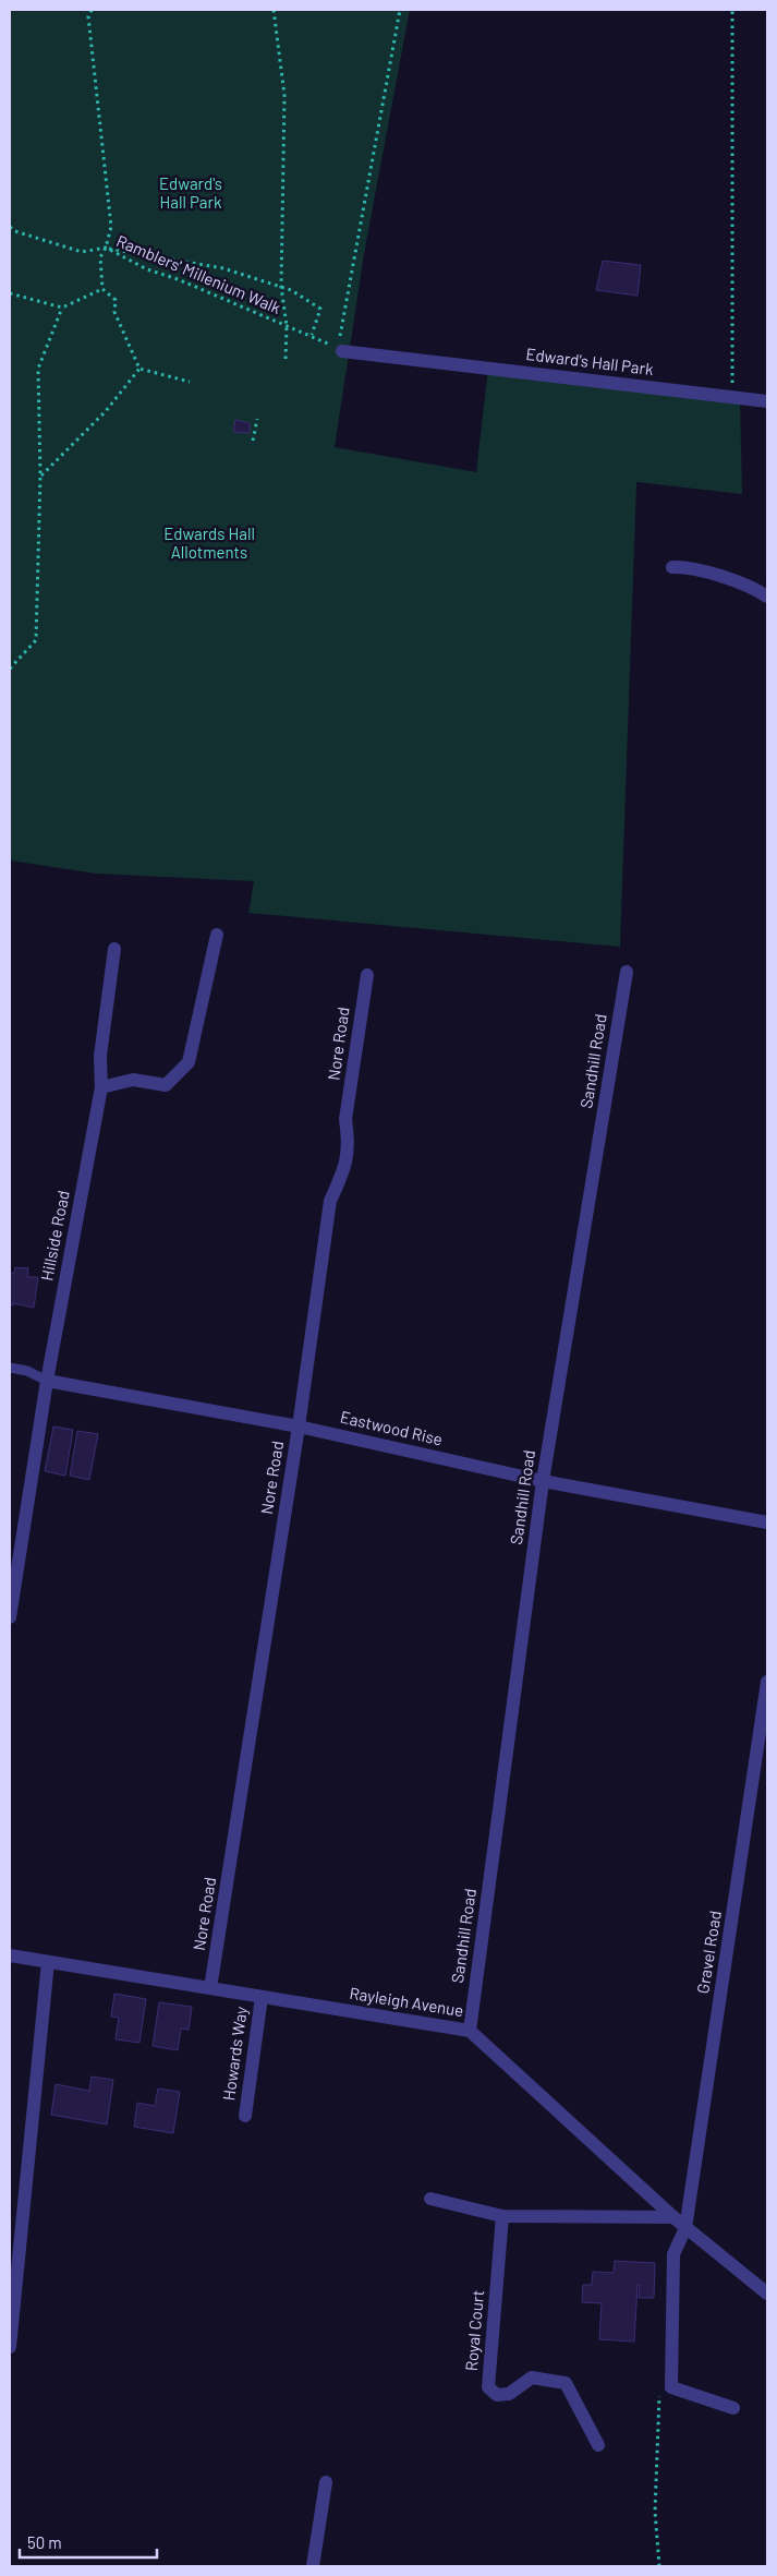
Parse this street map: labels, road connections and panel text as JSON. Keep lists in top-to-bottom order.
{
  "streets": {
    "street": [
      "Edward's Hall Park",
      "Nore Road",
      "Sandhill Road",
      "Hillside Road",
      "Eastwood Rise",
      "Gravel Road",
      "Rayleigh Avenue",
      "Howards Way",
      "Royal Court"
    ],
    "path": ["Ramblers' Millenium Walk"]
  },
  "crossings": [
    ["Ramblers' Millenium Walk", "Edward's Hall Park"],
    ["Nore Road", "Eastwood Rise"],
    ["Nore Road", "Rayleigh Avenue"],
    ["Sandhill Road", "Eastwood Rise"],
    ["Sandhill Road", "Rayleigh Avenue"],
    ["Hillside Road", "Eastwood Rise"],
    ["Gravel Road", "Rayleigh Avenue"],
    ["Rayleigh Avenue", "Howards Way"]
  ],
  "parks": ["Edward's Hall Park", "Edwards Hall Allotments"],
  "scale_bar": "50 m"
}
